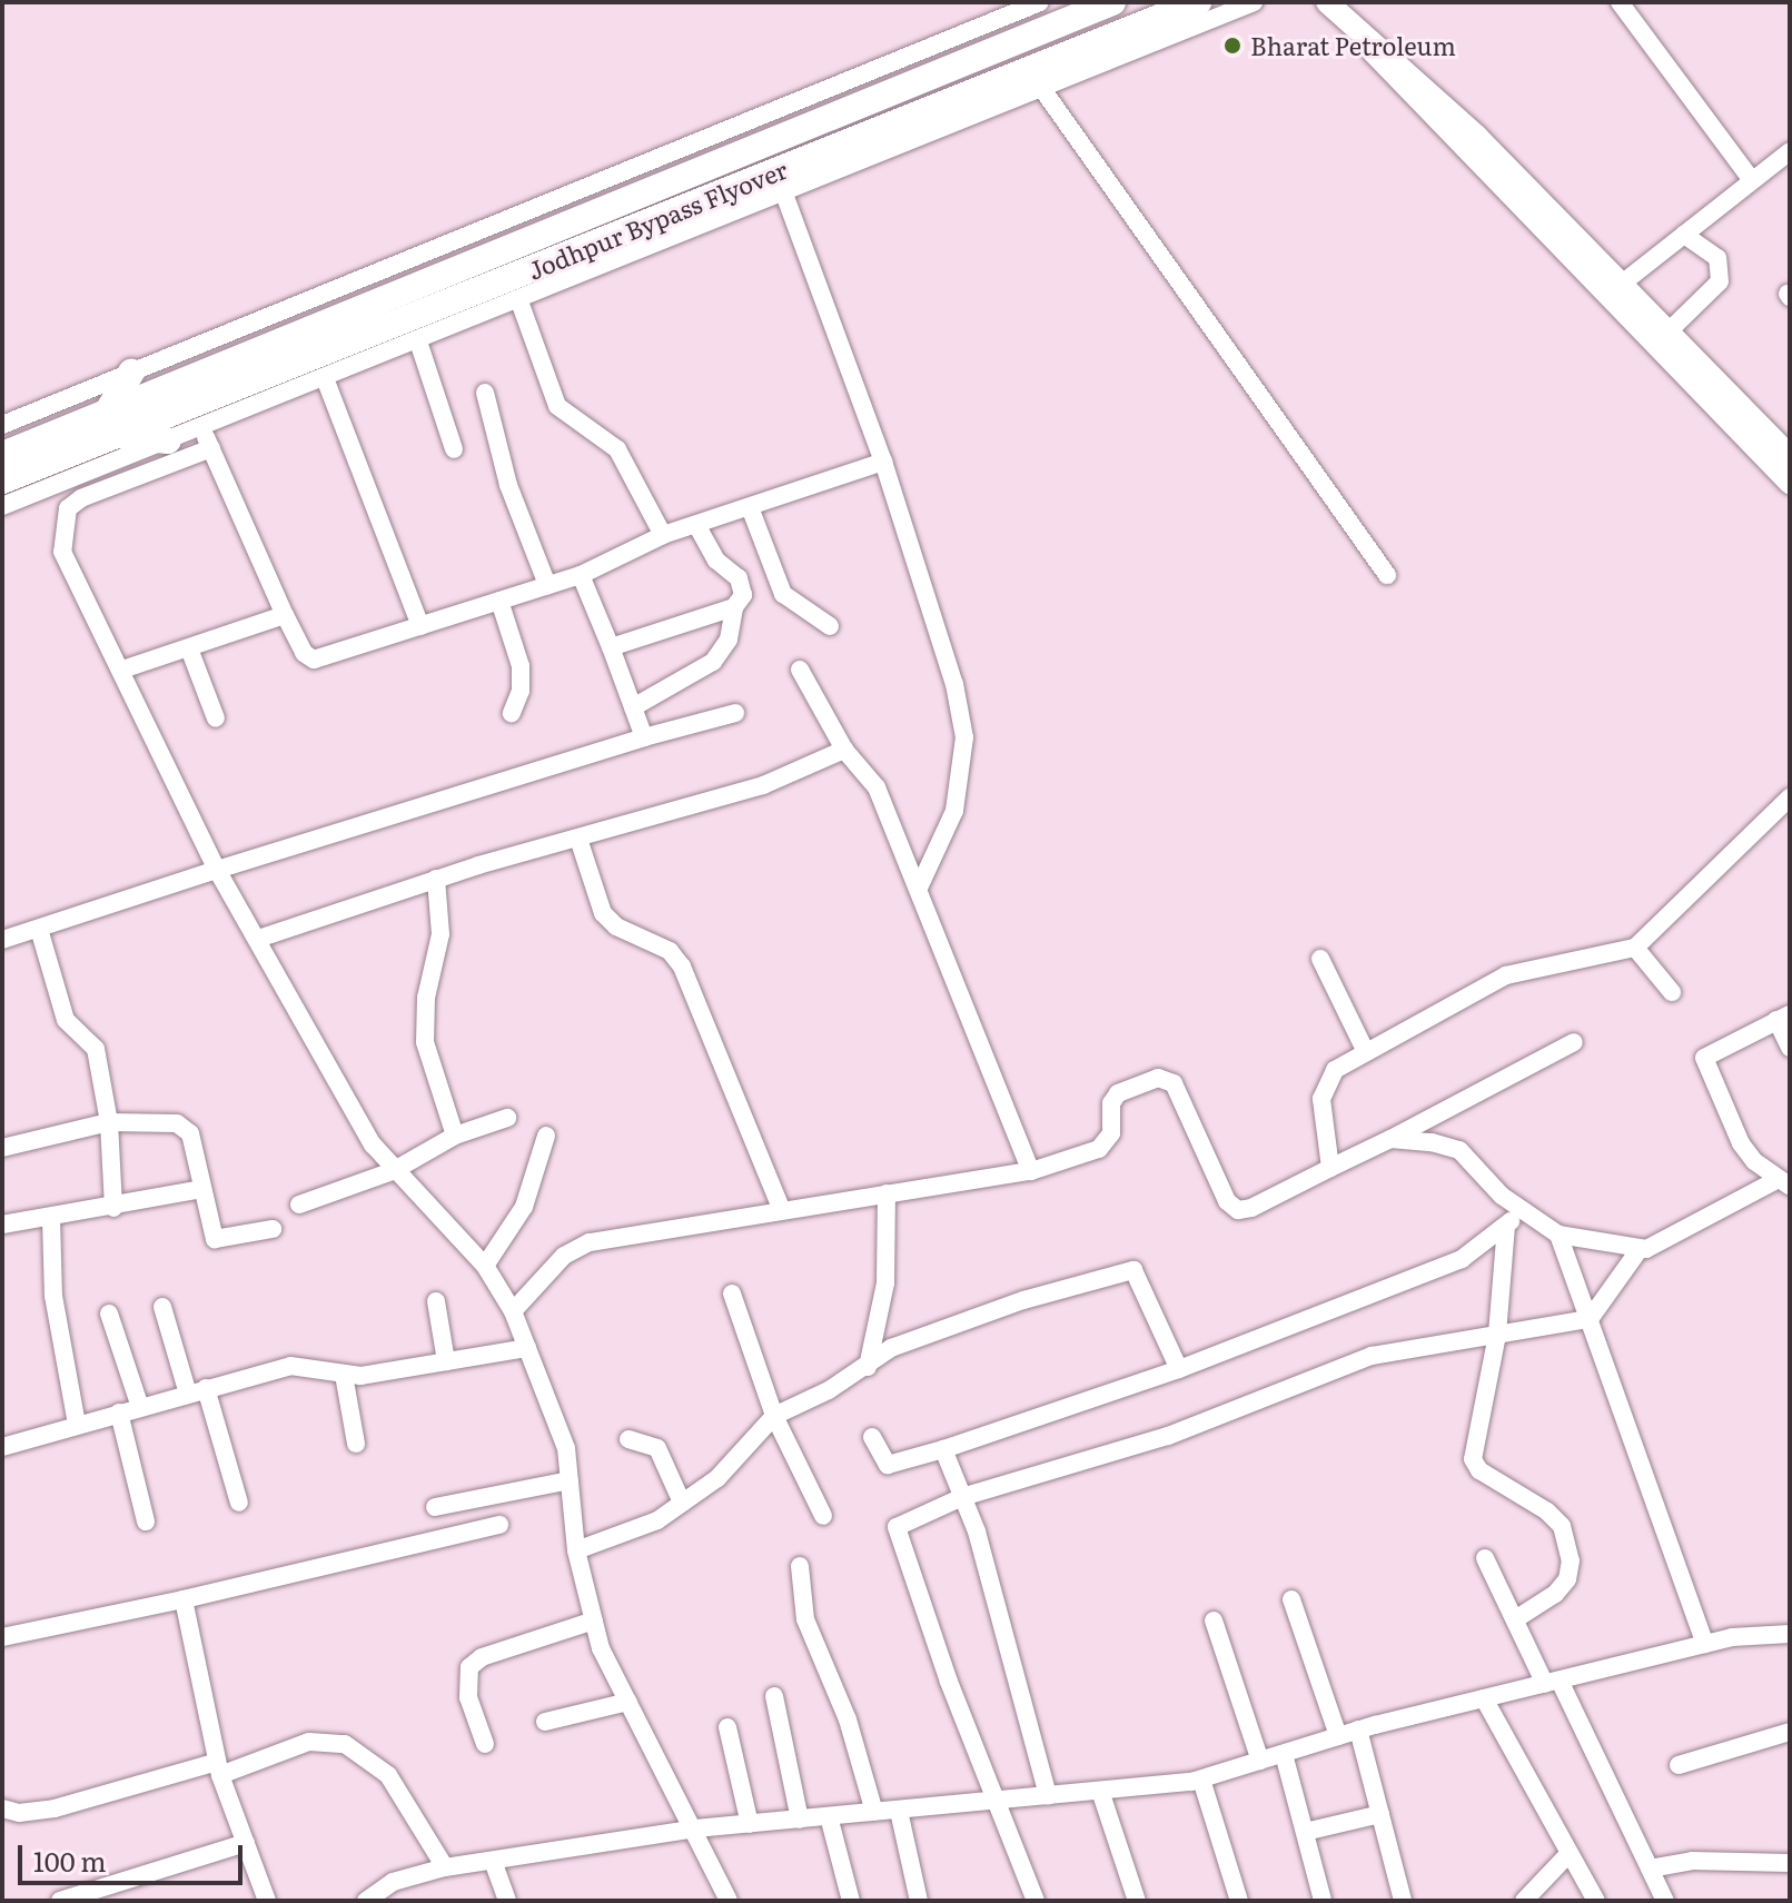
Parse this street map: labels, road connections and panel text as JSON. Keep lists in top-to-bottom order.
{
  "streets": {
    "highway": ["Jodhpur Bypass Flyover"]
  },
  "places": ["Bharat Petroleum"],
  "scale_bar": "100 m"
}
